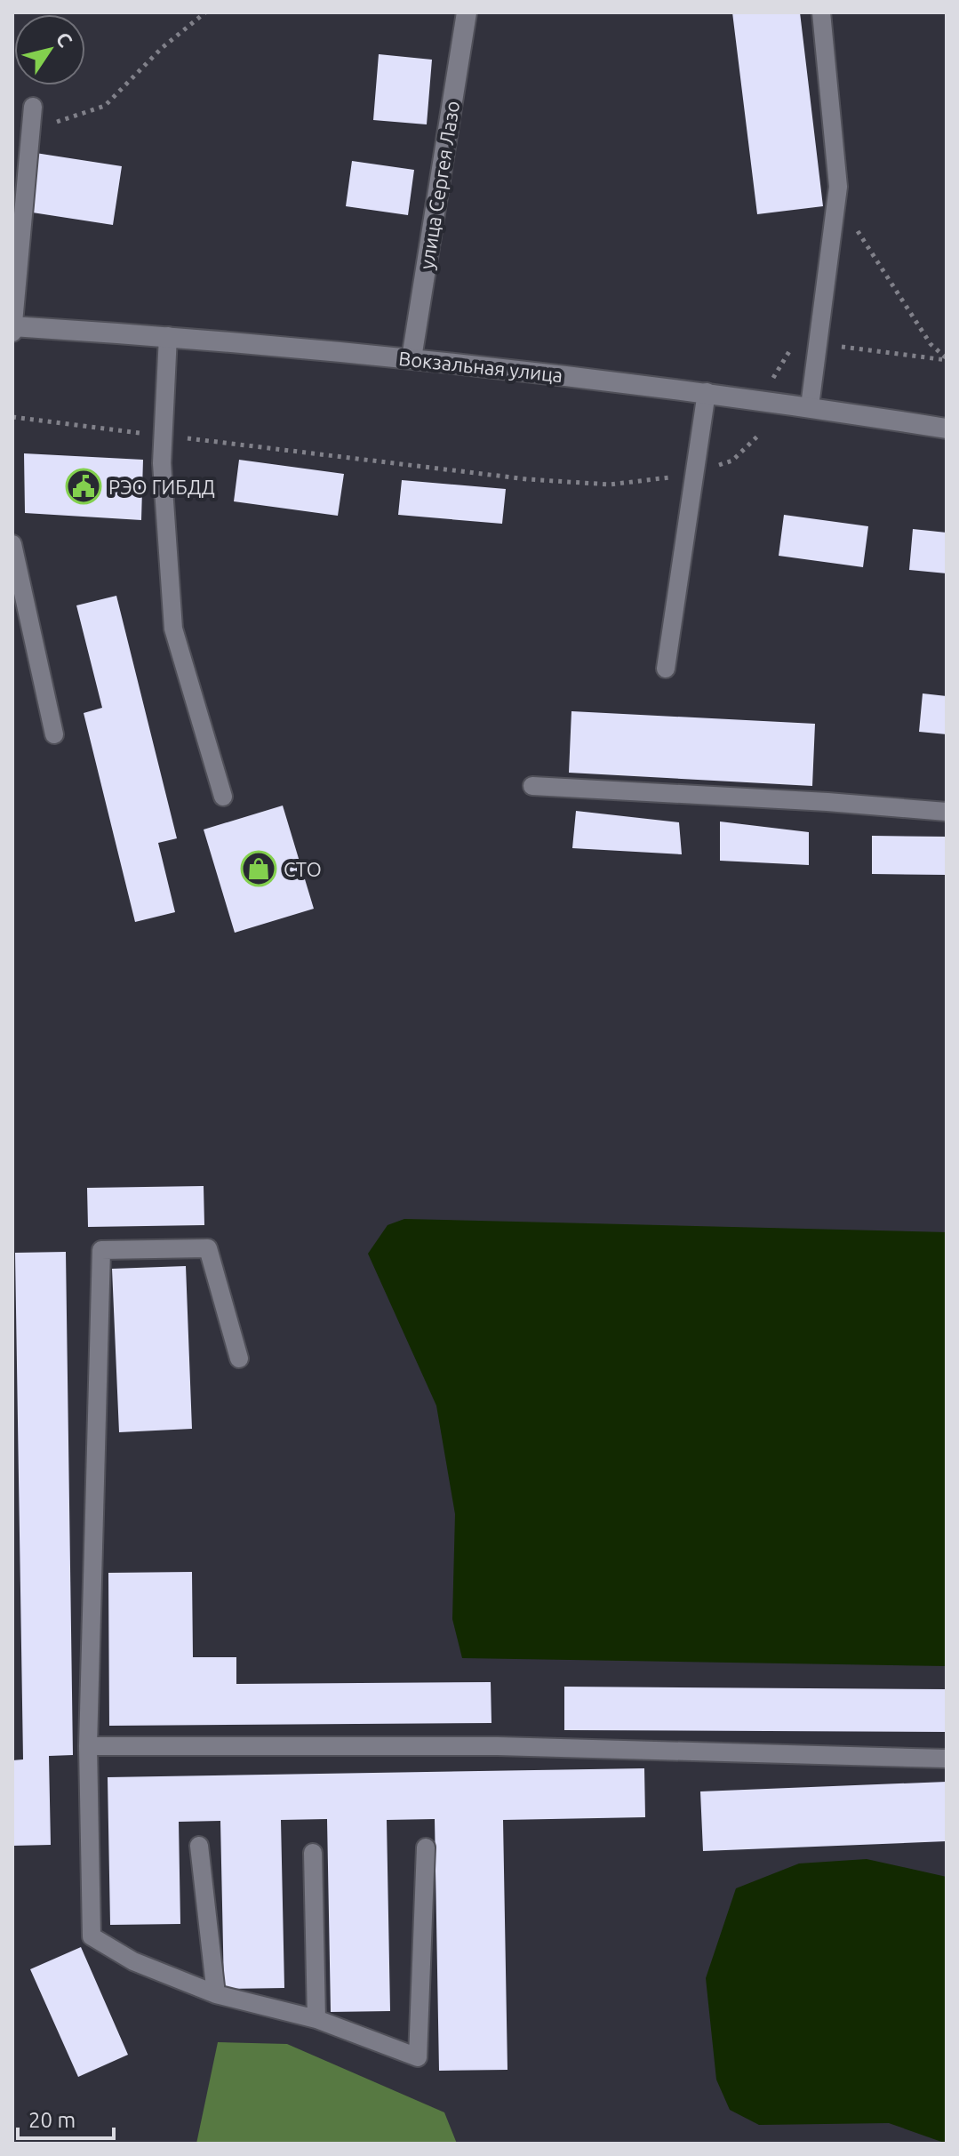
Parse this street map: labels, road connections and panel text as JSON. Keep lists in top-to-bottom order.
{
  "streets": {
    "main road": ["улица Сергея Лазо", "Вокзальная улица"]
  },
  "crossings": [
    ["улица Сергея Лазо", "Вокзальная улица"]
  ],
  "places": {
    "public building": ["РЭО ГИБДД"],
    "shop": ["СТО"]
  },
  "scale_bar": "20 m",
  "north": "top right"
}
